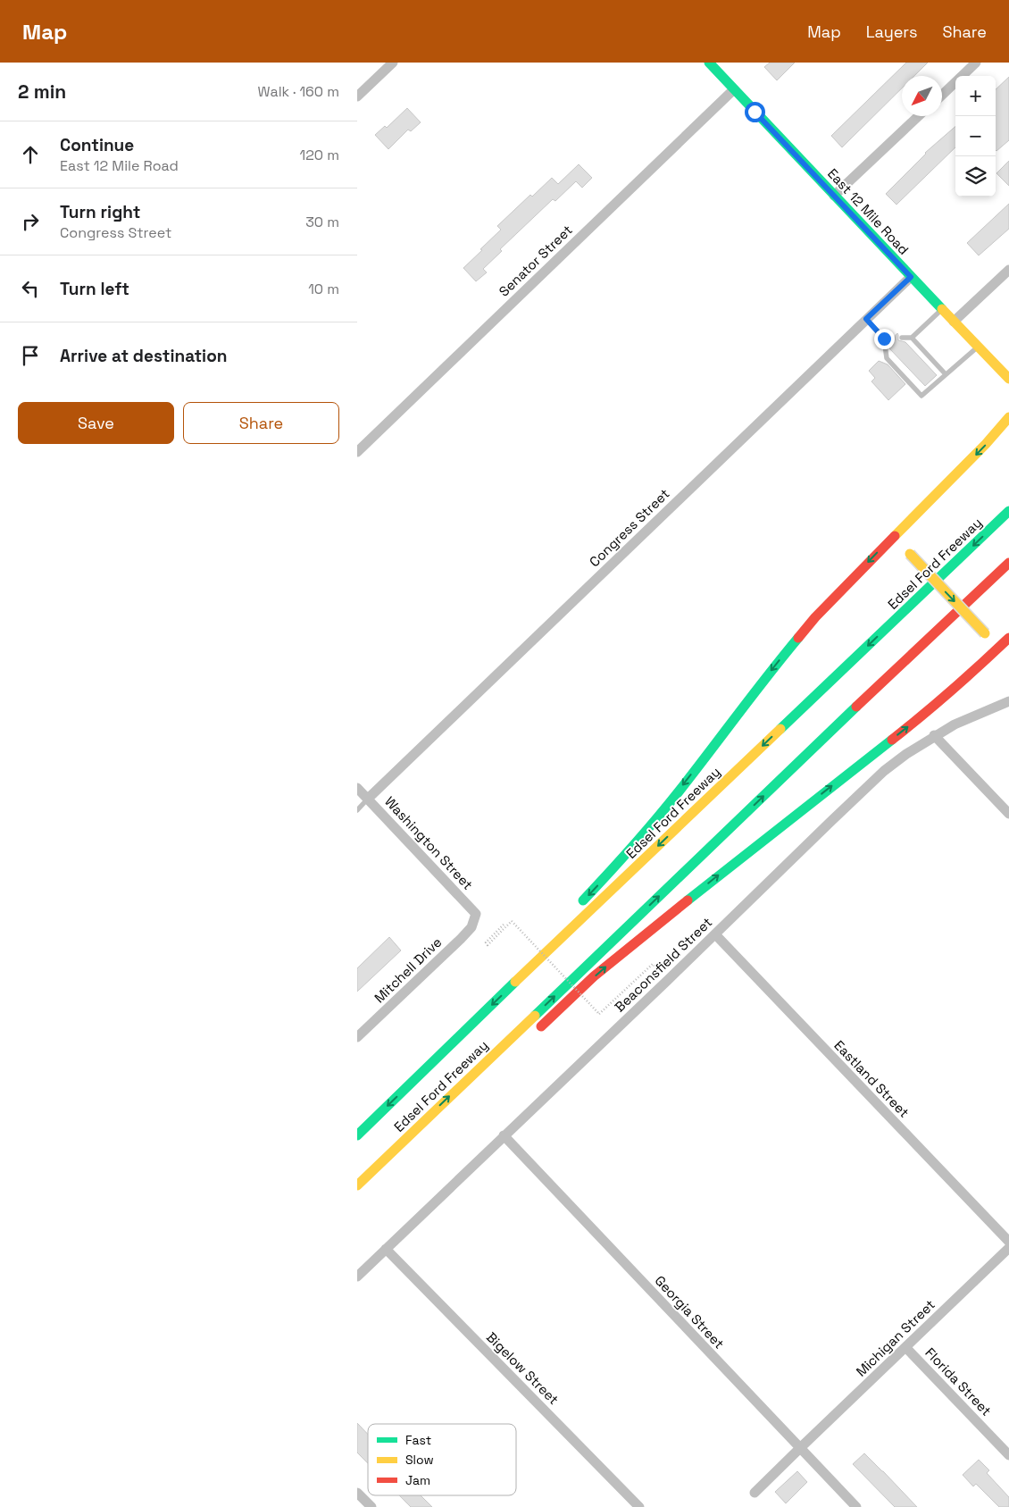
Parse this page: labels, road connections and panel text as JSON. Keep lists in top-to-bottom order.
{
  "streets": {
    "main road": ["East 12 Mile Road", "Edsel Ford Freeway"],
    "street": [
      "Senator Street",
      "Congress Street",
      "Washington Street",
      "Beaconsfield Street",
      "Mitchell Drive",
      "Eastland Street",
      "Georgia Street",
      "Michigan Street",
      "Bigelow Street",
      "Florida Street"
    ]
  },
  "crossings": [
    ["East 12 Mile Road", "Senator Street"],
    ["East 12 Mile Road", "Congress Street"],
    ["Congress Street", "Washington Street"],
    ["Washington Street", "Mitchell Drive"],
    ["Beaconsfield Street", "Eastland Street"],
    ["Beaconsfield Street", "Georgia Street"],
    ["Beaconsfield Street", "Bigelow Street"],
    ["Georgia Street", "Michigan Street"],
    ["Michigan Street", "Florida Street"]
  ],
  "legend": ["Fast", "Slow", "Jam"],
  "north": "bottom left",
  "page": {
    "header": "Map",
    "nav": ["Map", "Layers", "Share"],
    "heading": ["2 min", "Walk · 160 m"],
    "map_buttons": ["+", "−"],
    "list": [
      ["Continue", "East 12 Mile Road", "120 m"],
      ["Turn right", "Congress Street", "30 m"],
      ["Turn left", "10 m"],
      "Arrive at destination"
    ],
    "buttons": ["Save", "Share"]
  }
}
